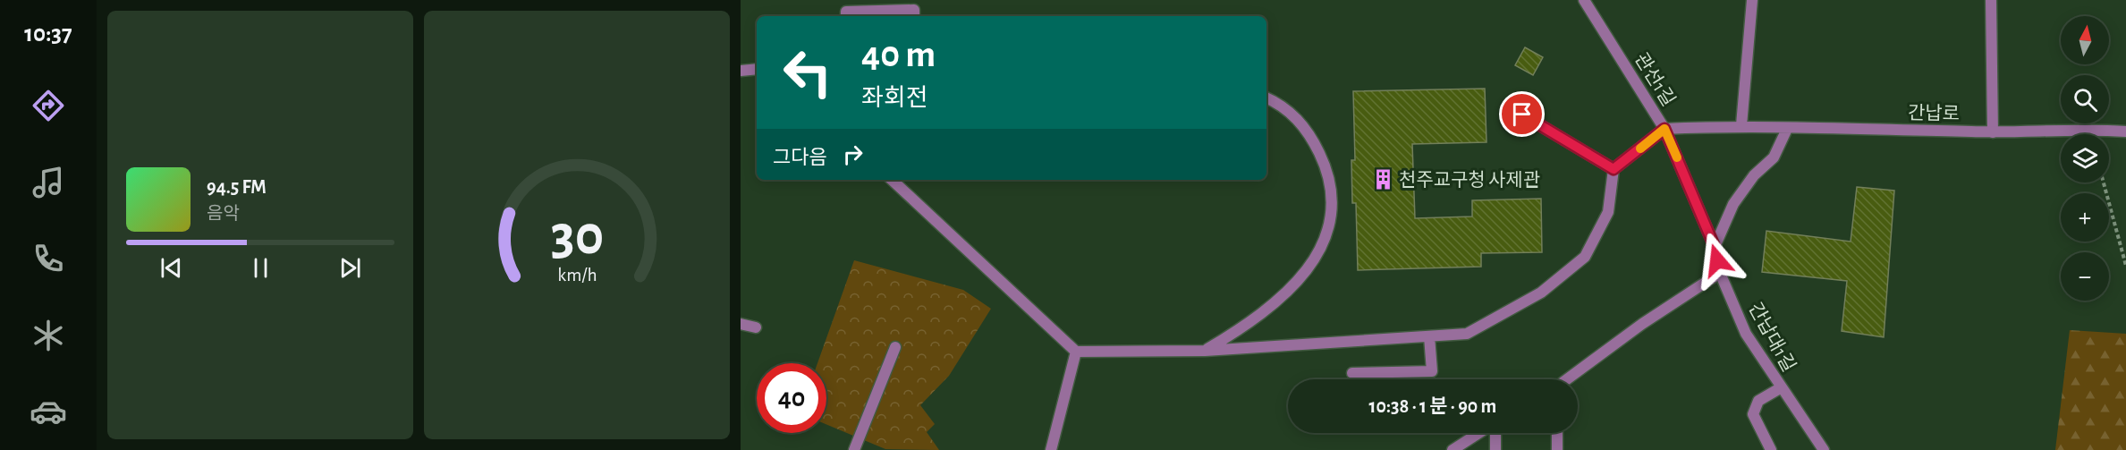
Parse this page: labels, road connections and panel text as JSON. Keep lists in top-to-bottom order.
{
  "streets": {
    "street": ["관선1길", "간납로", "간납대1길"]
  },
  "crossings": [
    ["관선1길", "간납로"],
    ["관선1길", "간납대1길"]
  ],
  "places": {
    "building": ["천주교구청 사제관"]
  },
  "north": "top",
  "page": {
    "tabs": "10:37",
    "map_buttons": ["+", "−"],
    "turn": ["40 m", "좌회전"],
    "then": "그다음",
    "song": ["94.5 FM", "음악"],
    "limit": "40",
    "trip": "10:38 · 1 분 · 90 m",
    "gauge": ["30", "km/h"]
  }
}
